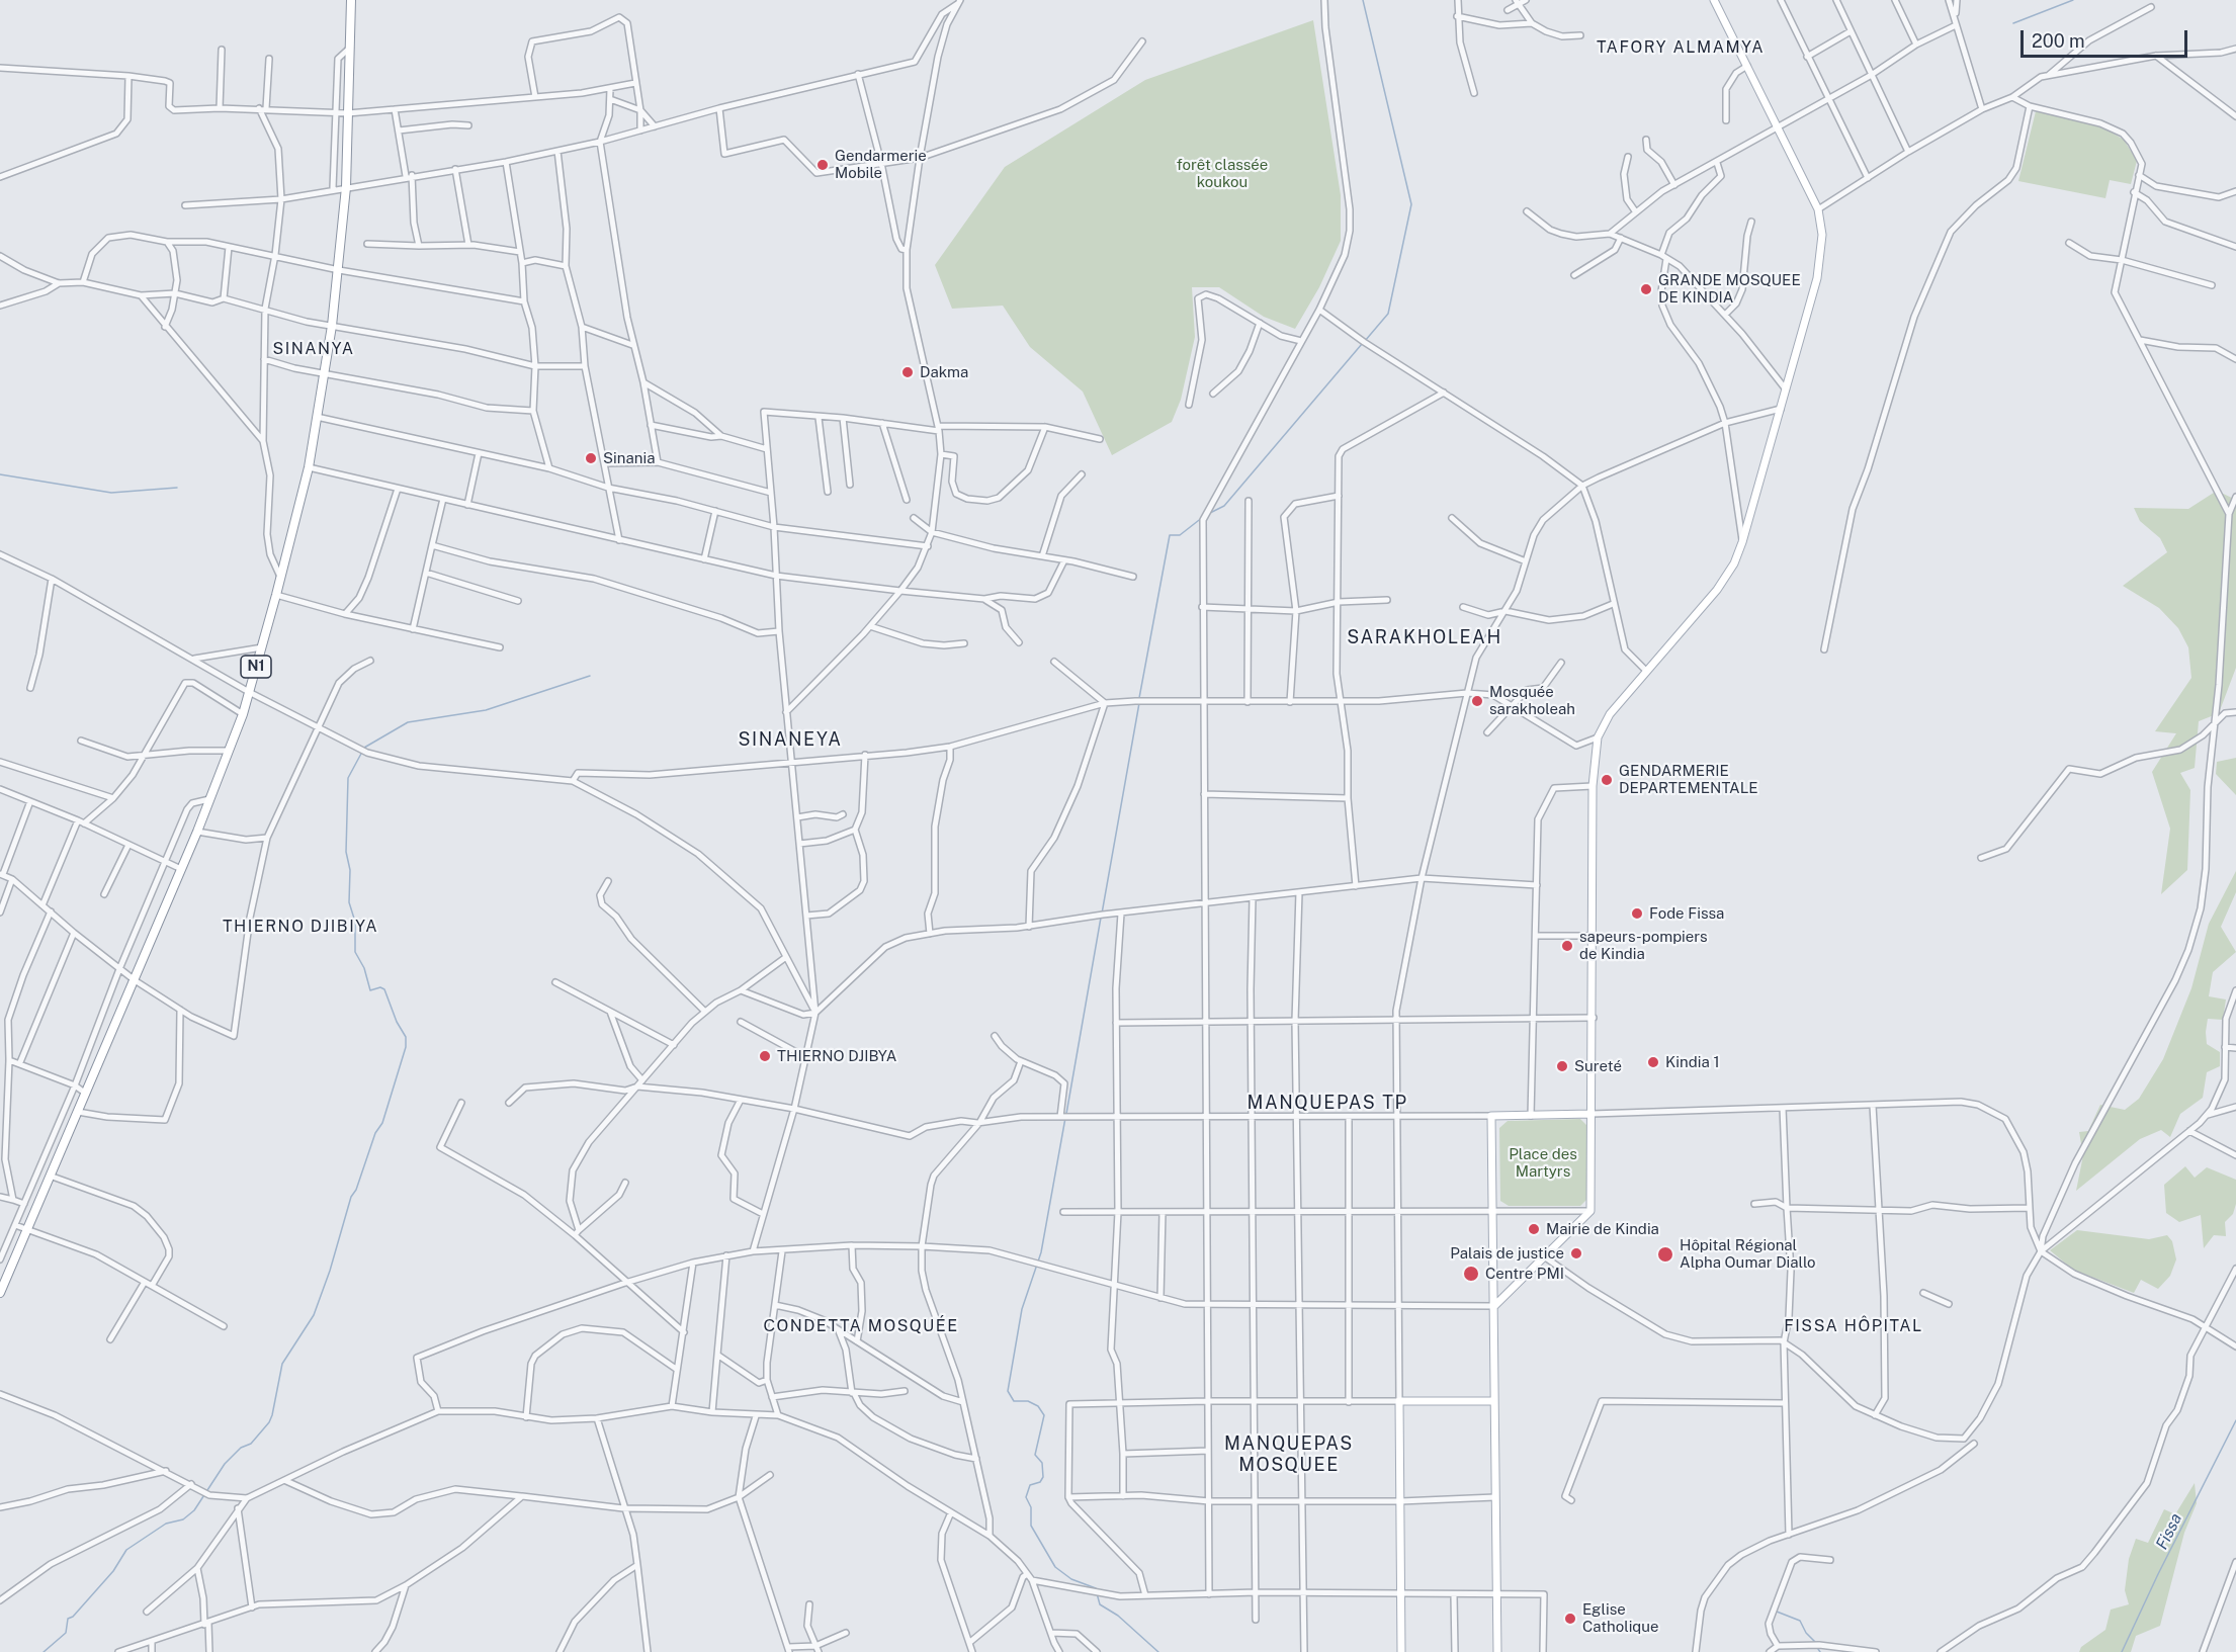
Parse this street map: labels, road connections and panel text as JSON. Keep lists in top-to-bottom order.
{
  "streets": {
    "highway": ["N1"]
  },
  "districts": [
    "TAFORY ALMAMYA",
    "SINANYA",
    "SARAKHOLEAH",
    "SINANEYA",
    "THIERNO DJIBIYA",
    "MANQUEPAS TP",
    "СONDETTA MOSQUÉE",
    "FISSA HÔPITAL",
    "MANQUEPAS MOSQUEE"
  ],
  "water": ["Fissa"],
  "parks": ["forêt classée koukou", "Place des Martyrs"],
  "places": [
    "Gendarmerie Mobile",
    "GRANDE MOSQUEE DE KINDIA",
    "Dakma",
    "Sinania",
    "Mosquée sarakholeah",
    "GENDARMERIE DEPARTEMENTALE",
    "Fode Fissa",
    "sapeurs-pompiers de Kindia",
    "THIERNO DJIBYA",
    "Kindia 1",
    "Sureté",
    "Mairie de Kindia",
    "Palais de justice",
    "Hôpital Régional Alpha Oumar Diallo",
    "Centre PMI",
    "Eglise Catholique"
  ],
  "scale_bar": "200 m"
}
